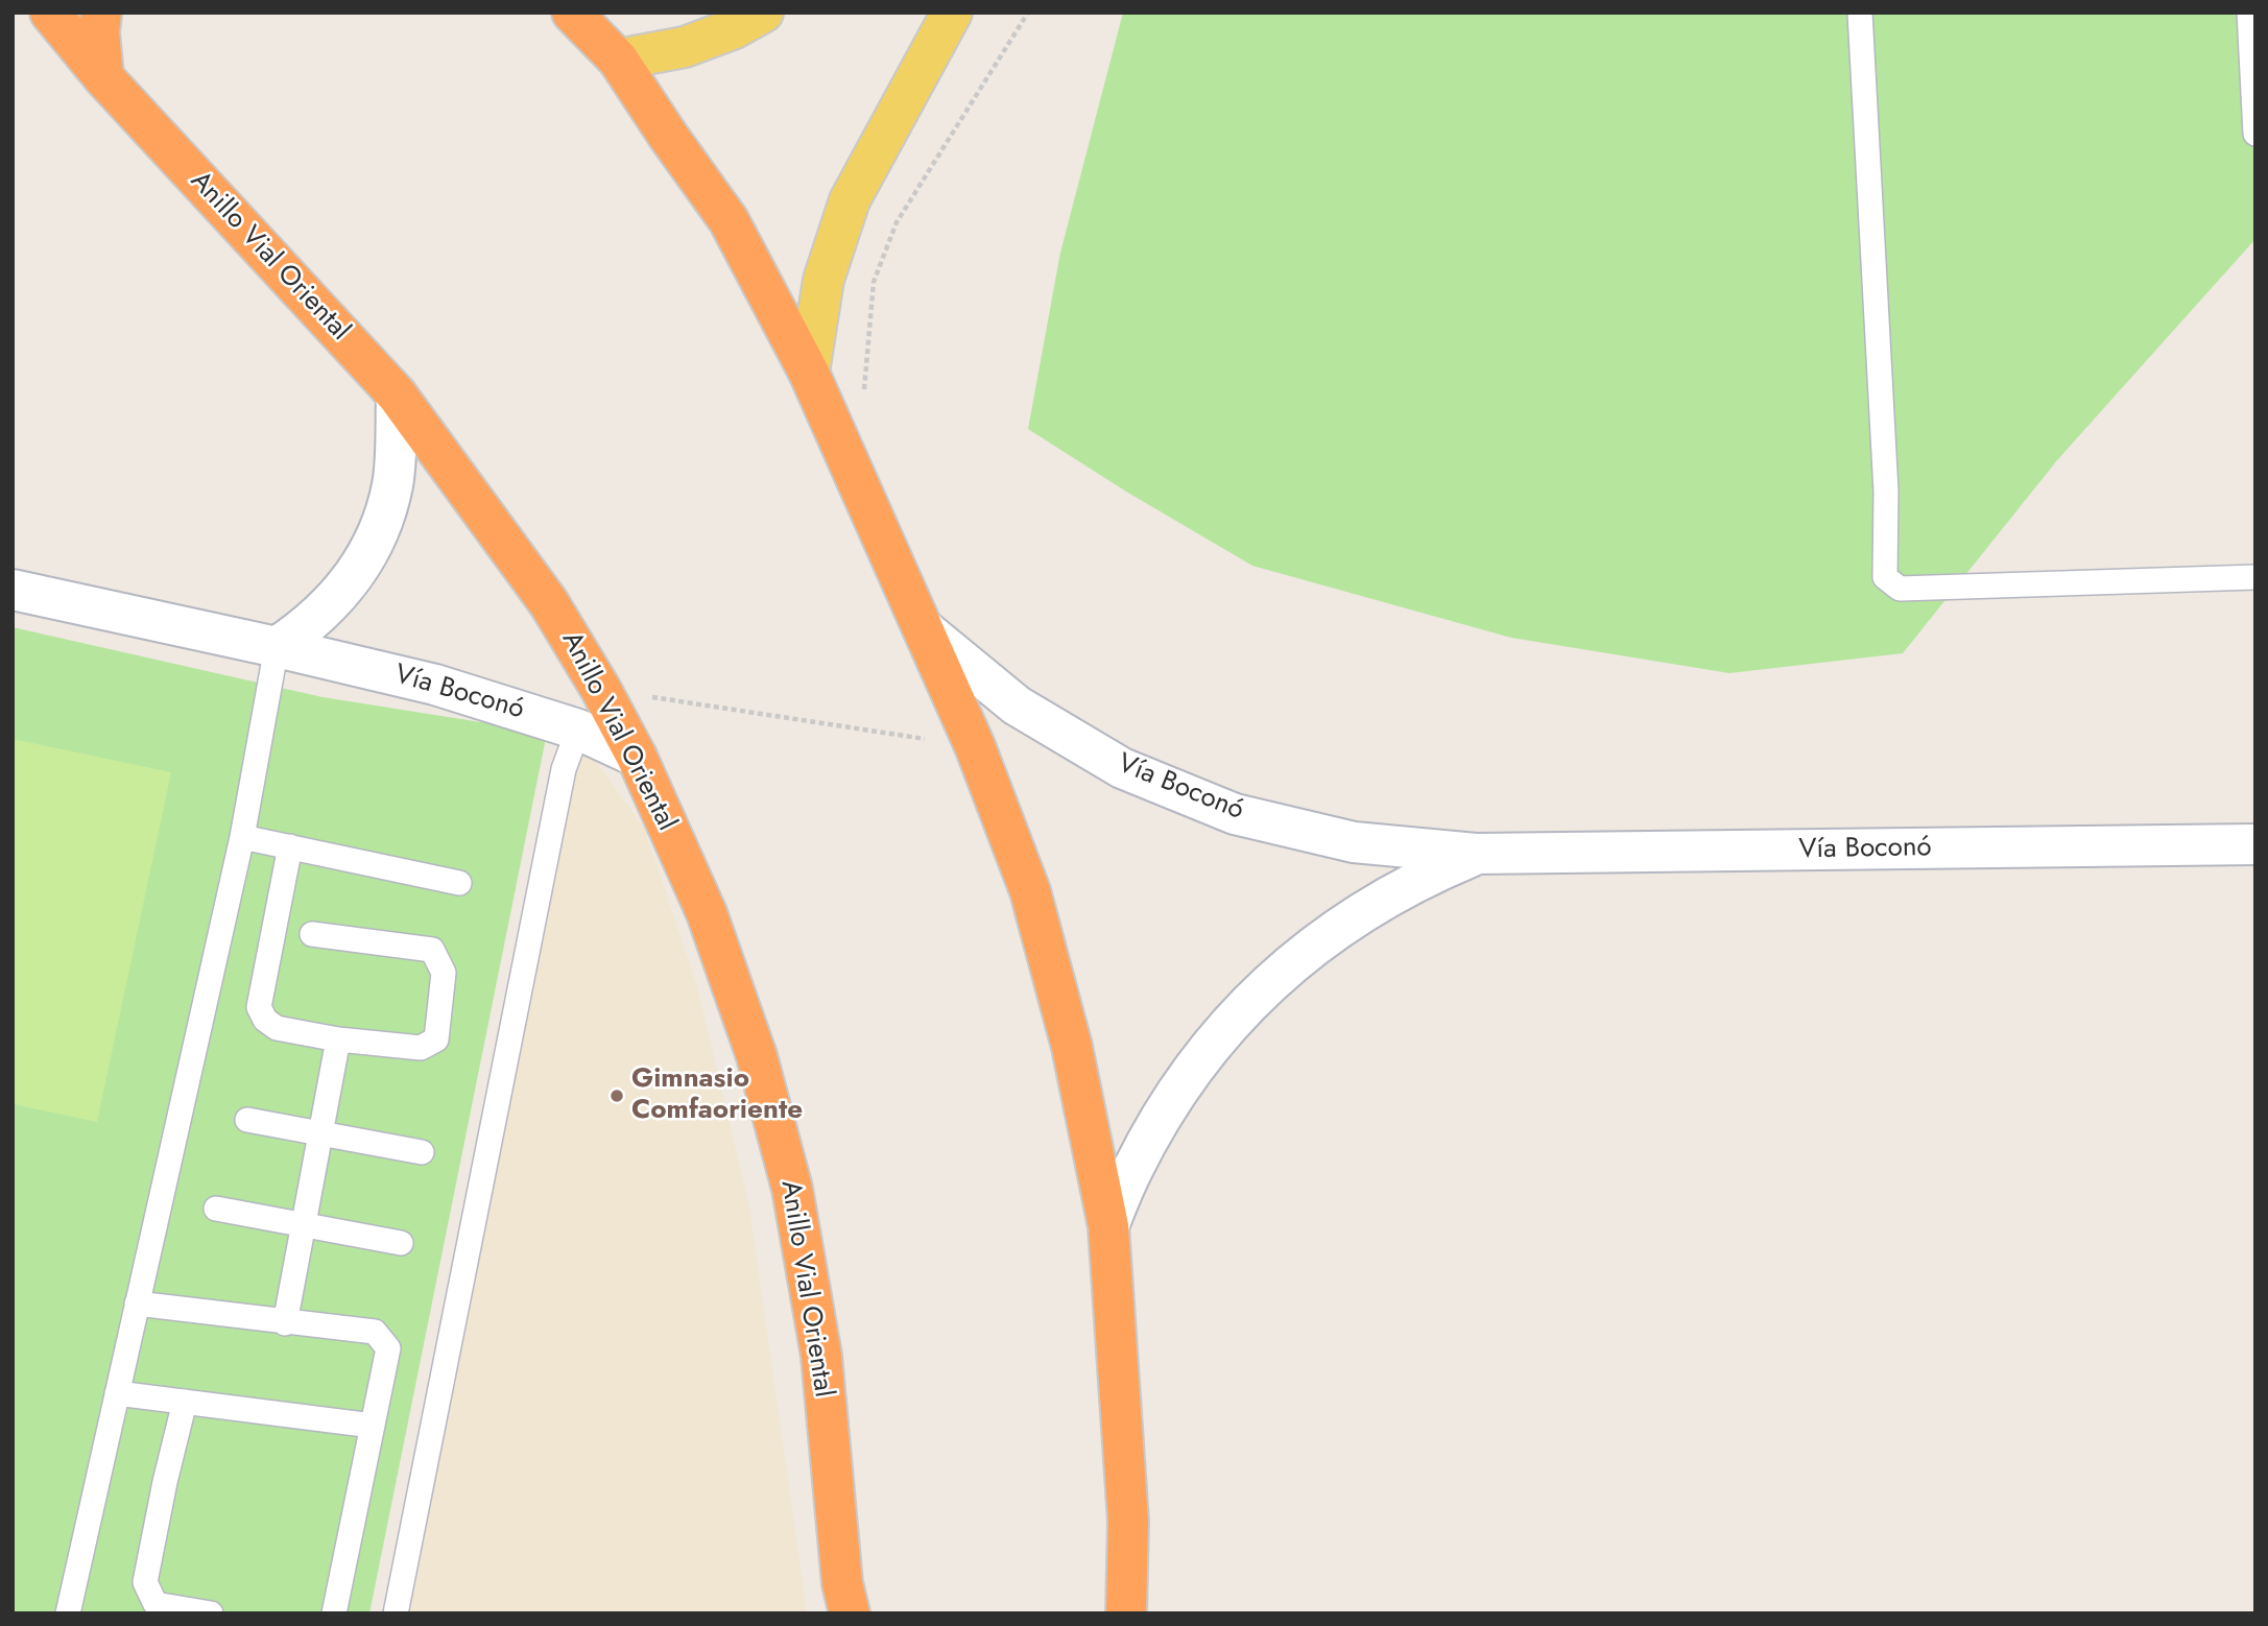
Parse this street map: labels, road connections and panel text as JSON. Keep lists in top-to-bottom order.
{
  "streets": {
    "highway": ["Anillo Vial Oriental"],
    "main road": ["Vía Boconó"]
  },
  "crossings": [
    ["Anillo Vial Oriental", "Vía Boconó"]
  ],
  "places": ["Gimnasio Comfaoriente"]
}
